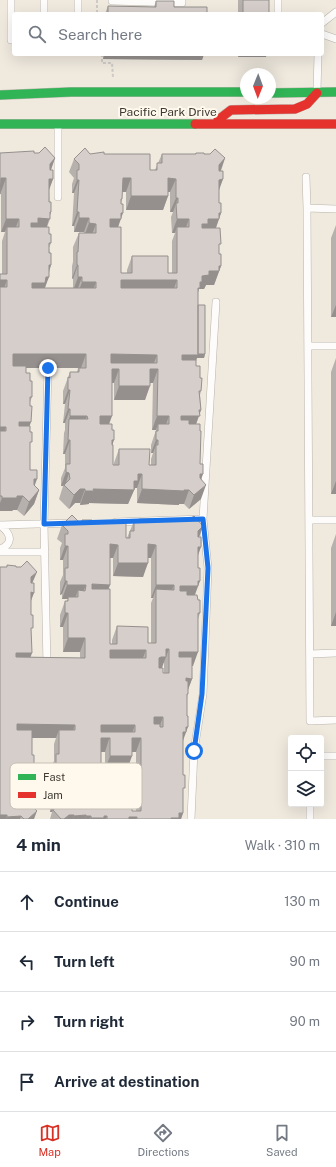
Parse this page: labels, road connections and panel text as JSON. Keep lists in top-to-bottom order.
{
  "streets": {
    "main road": ["Pacific Park Drive"]
  },
  "legend": ["Fast", "Jam"],
  "north": "bottom",
  "page": {
    "search": "Search here",
    "heading": ["4 min", "Walk · 310 m"],
    "list": [
      ["Continue", "130 m"],
      ["Turn left", "90 m"],
      ["Turn right", "90 m"],
      "Arrive at destination"
    ],
    "nav": ["Map", "Directions", "Saved"]
  }
}
